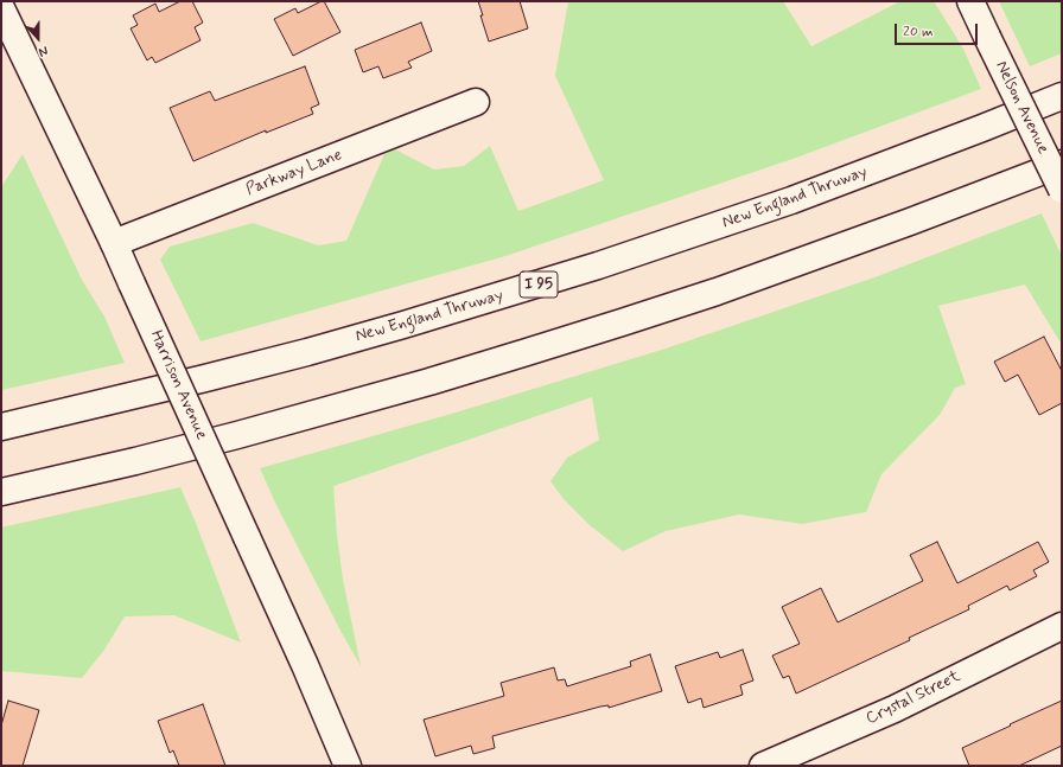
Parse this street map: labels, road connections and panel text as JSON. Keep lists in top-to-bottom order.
{
  "streets": {
    "main road": [
      "Nelson Avenue",
      "Parkway Lane",
      "New England Thruway",
      "I 95",
      "Harrison Avenue",
      "Crystal Street"
    ]
  },
  "crossings": [
    ["Parkway Lane", "Harrison Avenue"]
  ],
  "scale_bar": "20 m",
  "north": "bottom"
}
